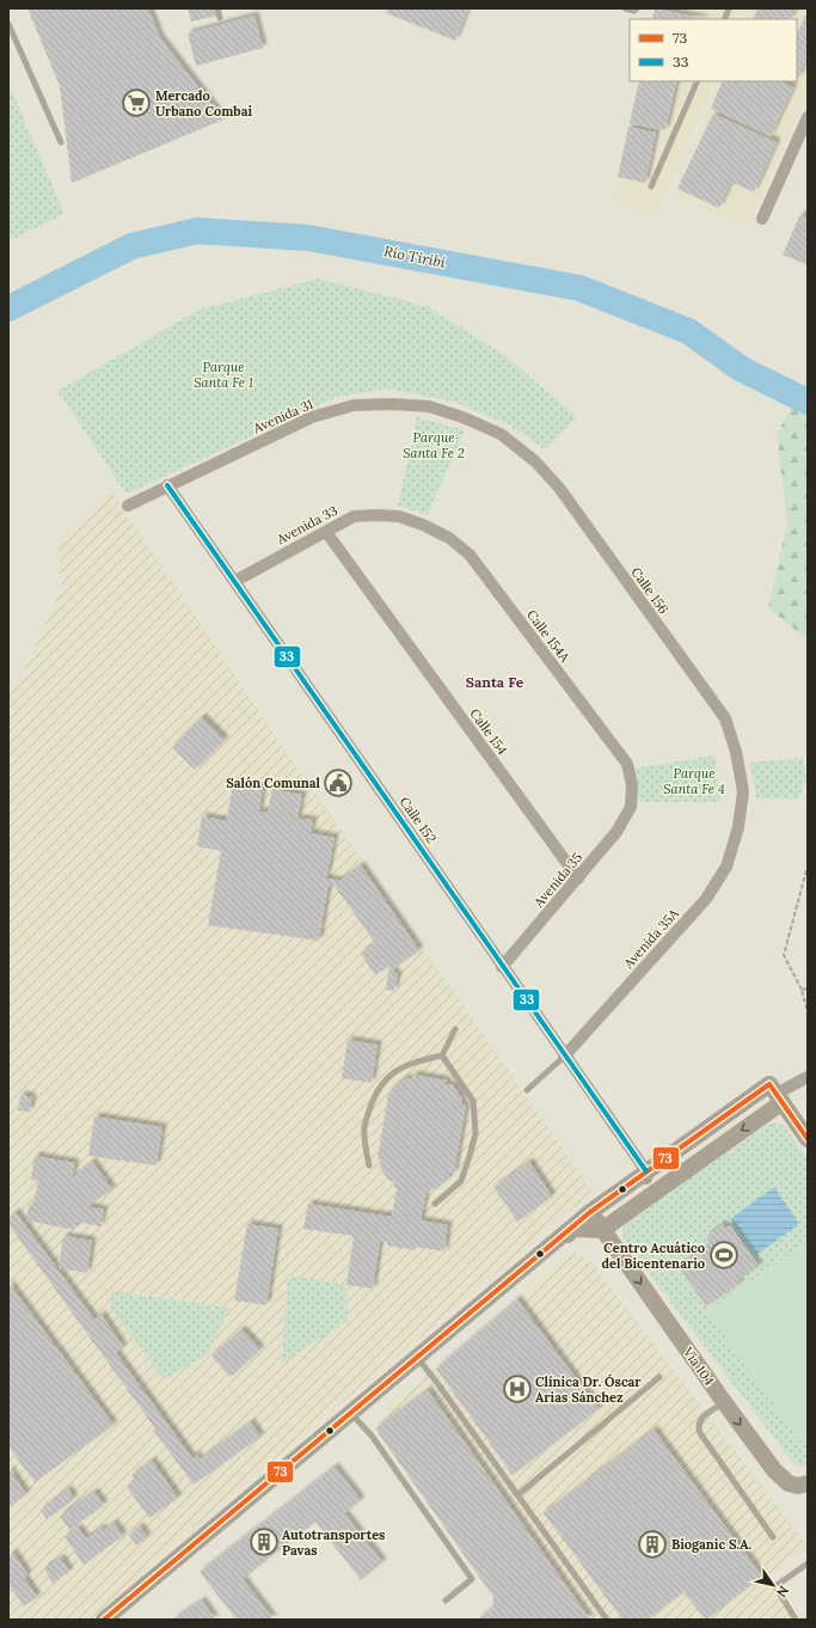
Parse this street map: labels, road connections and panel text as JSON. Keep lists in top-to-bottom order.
{
  "streets": {
    "main road": ["Vía 104"],
    "street": [
      "Avenida 31",
      "Avenida 33",
      "Calle 156",
      "Calle 154A",
      "Calle 154",
      "Calle 152",
      "Avenida 35",
      "Avenida 35A"
    ]
  },
  "crossings": [
    ["Avenida 31", "Calle 156"],
    ["Avenida 31", "Calle 152"],
    ["Avenida 33", "Calle 154A"],
    ["Avenida 33", "Calle 154"],
    ["Avenida 33", "Calle 152"],
    ["Calle 156", "Avenida 35A"],
    ["Calle 154A", "Avenida 35"],
    ["Calle 154", "Avenida 35"],
    ["Calle 152", "Avenida 35"],
    ["Calle 152", "Avenida 35A"]
  ],
  "one_way": ["Vía 104"],
  "districts": ["Santa Fe"],
  "water": ["Río Tiribí"],
  "parks": ["Parque Santa Fe 1", "Parque Santa Fe 2", "Parque Santa Fe 4"],
  "places": {
    "supermarket": ["Mercado Urbano Combai"],
    "public building": ["Salón Comunal"],
    "sports": ["Centro Acuático del Bicentenario"],
    "hospital": ["Clínica Dr. Óscar Arias Sánchez"],
    "building": ["Autotransportes Pavas", "Bioganic S.A."]
  },
  "lines": ["transit line 33", "transit line 73"],
  "legend": ["73", "33"],
  "north": "bottom right"
}
